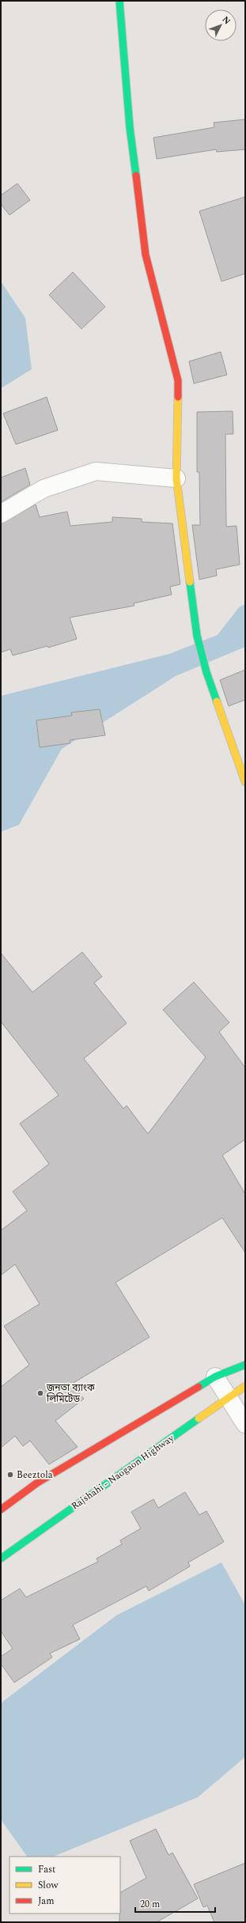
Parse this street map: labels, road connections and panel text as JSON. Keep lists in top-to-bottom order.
{
  "streets": {
    "street": ["Rajshahi - Naogaon Highway"]
  },
  "places": ["জনতা ব্যাংক লিমিটেড", "Beeztola"],
  "legend": ["Fast", "Slow", "Jam"],
  "scale_bar": "20 m",
  "north": "top right"
}
